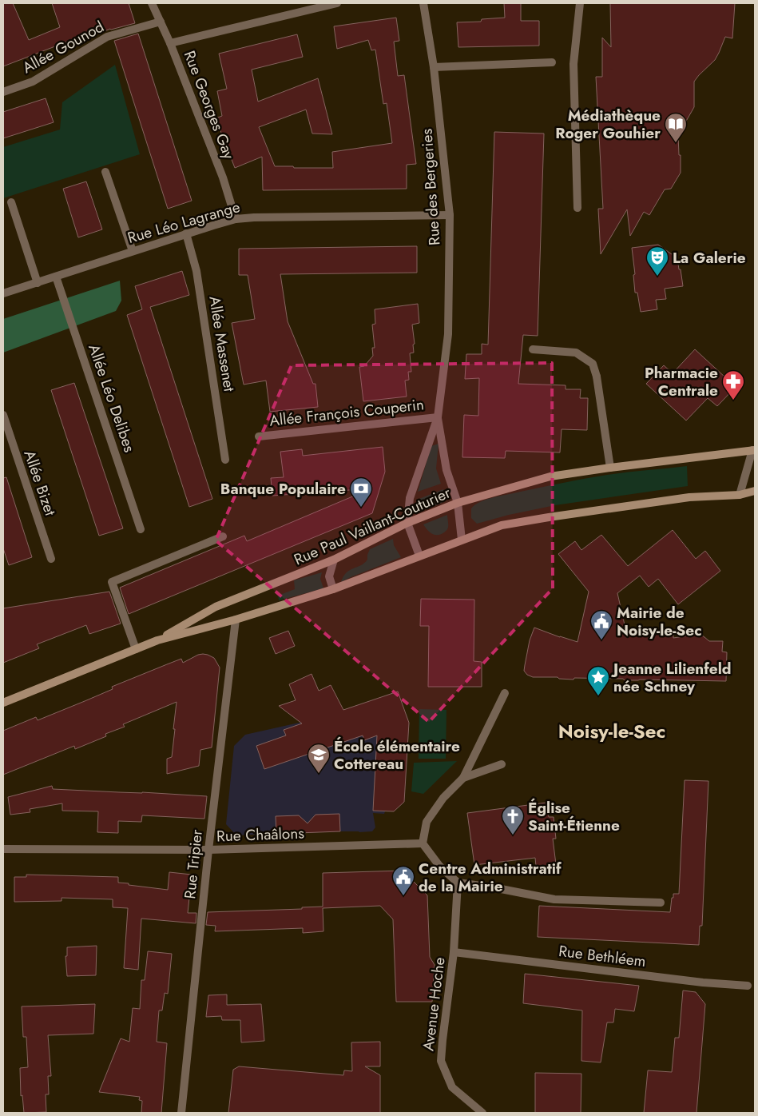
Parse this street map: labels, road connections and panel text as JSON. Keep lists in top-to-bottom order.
{
  "streets": {
    "main road": ["Rue Paul Vaillant-Couturier"],
    "street": [
      "Allée Gounod",
      "Rue Georges Gay",
      "Rue des Bergeries",
      "Rue Léo Lagrange",
      "Allée Massenet",
      "Allée Léo Delibes",
      "Allée François Couperin",
      "Allée Bizet",
      "Rue Chaâlons",
      "Rue Tripier",
      "Rue Bethléem",
      "Avenue Hoche"
    ]
  },
  "crossings": [
    ["Allée Gounod", "Rue Georges Gay"],
    ["Rue Georges Gay", "Rue Léo Lagrange"],
    ["Rue des Bergeries", "Rue Léo Lagrange"],
    ["Rue des Bergeries", "Allée François Couperin"],
    ["Rue des Bergeries", "Rue Paul Vaillant-Couturier"],
    ["Rue Léo Lagrange", "Allée Massenet"],
    ["Rue Léo Lagrange", "Allée Léo Delibes"],
    ["Rue Paul Vaillant-Couturier", "Rue Tripier"],
    ["Rue Chaâlons", "Rue Tripier"],
    ["Rue Bethléem", "Avenue Hoche"]
  ],
  "districts": ["Noisy-le-Sec"],
  "places": {
    "library": ["Médiathèque Roger Gouhier"],
    "theatre": ["La Galerie"],
    "pharmacy": ["Pharmacie Centrale"],
    "bank": ["Banque Populaire"],
    "public building": ["Mairie de Noisy-le-Sec", "Centre Administratif de la Mairie"],
    "place": ["Jeanne Lilienfeld née Schney"],
    "school or university": ["École élémentaire Cottereau"],
    "church": ["Église Saint-Étienne"]
  }
}
